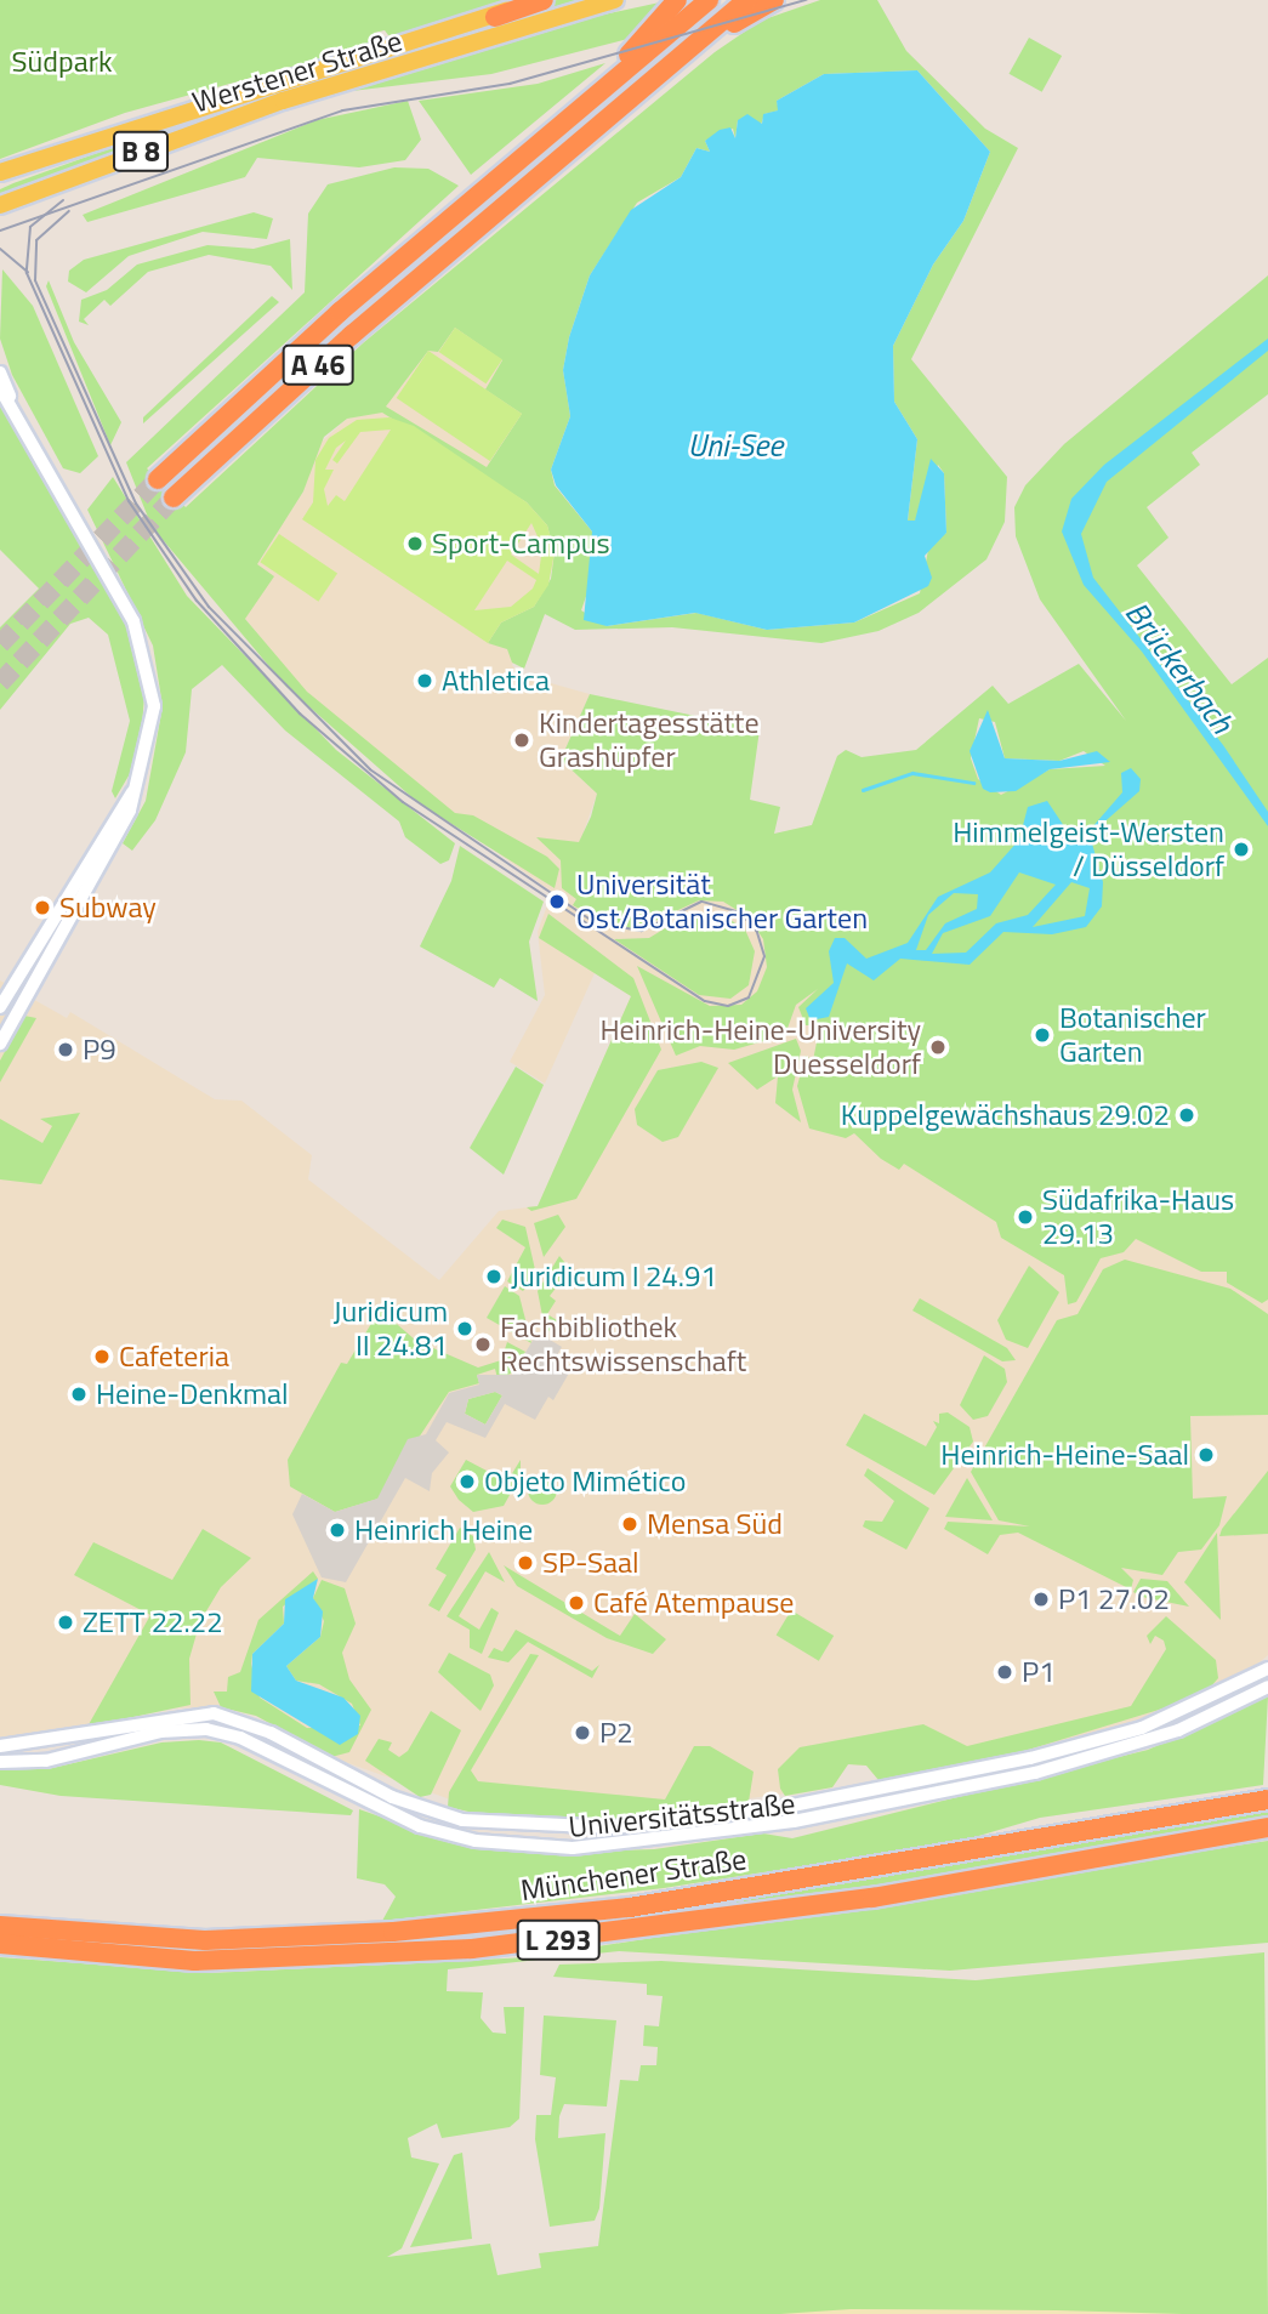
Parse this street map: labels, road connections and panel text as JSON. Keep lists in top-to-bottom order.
{
  "streets": {
    "highway": ["A 46", "Münchener Straße", "L 293"],
    "main road": ["Werstener Straße", "B 8"],
    "street": ["Universitätsstraße"]
  },
  "crossings": [
    ["Werstener Straße", "B 8"]
  ],
  "water": ["Uni-See", "Brückerbach"],
  "parks": ["Südpark"],
  "places": [
    "Sport-Campus",
    "Athletica",
    "Kindertagesstätte Grashüpfer",
    "Himmelgeist-Wersten / Düsseldorf",
    "Universität Ost/Botanischer Garten",
    "Subway",
    "Botanischer Garten",
    "Heinrich-Heine-University Duesseldorf",
    "P9",
    "Kuppelgewächshaus 29.02",
    "Südafrika-Haus 29.13",
    "Juridicum I 24.91",
    "Juridicum II 24.81",
    "Fachbibliothek Rechtswissenschaft",
    "Cafeteria",
    "Heine-Denkmal",
    "Heinrich-Heine-Saal",
    "Objeto Mimético",
    "Mensa Süd",
    "Heinrich Heine",
    "SP-Saal",
    "P1 27.02",
    "Café Atempause",
    "ZETT 22.22",
    "P1",
    "P2"
  ]
}
